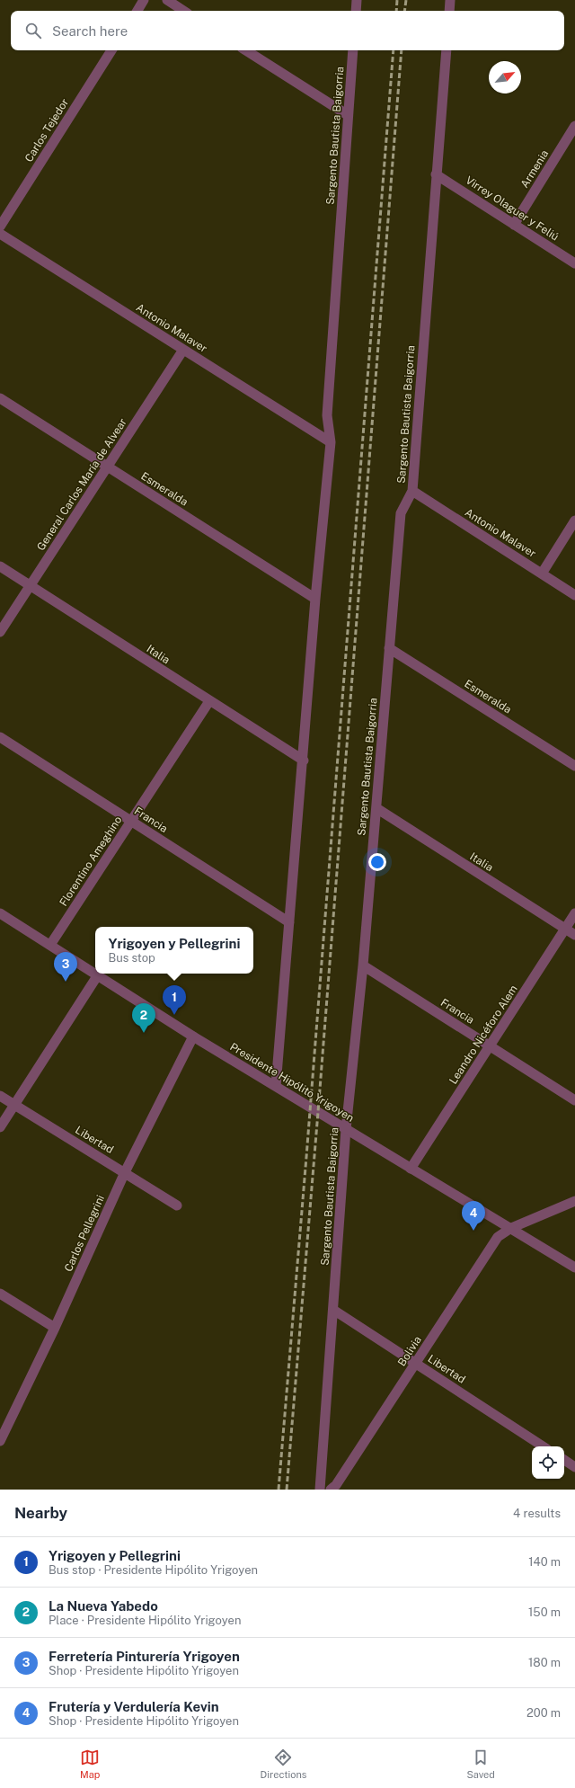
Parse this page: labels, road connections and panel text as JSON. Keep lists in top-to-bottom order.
{
  "streets": {
    "street": [
      "Carlos Tejedor",
      "Sargento Bautista Baigorria",
      "Armenia",
      "Virrey Olaguer y Feliú",
      "Antonio Malaver",
      "General Carlos María de Alvear",
      "Esmeralda",
      "Italia",
      "Francia",
      "Florentino Ameghino",
      "Leandro Nicéforo Alem",
      "Presidente Hipólito Yrigoyen",
      "Libertad",
      "Carlos Pellegrini",
      "Bolivia"
    ]
  },
  "crossings": [
    ["Sargento Bautista Baigorria", "Virrey Olaguer y Feliú"],
    ["Sargento Bautista Baigorria", "Antonio Malaver"],
    ["Sargento Bautista Baigorria", "Esmeralda"],
    ["Sargento Bautista Baigorria", "Italia"],
    ["Sargento Bautista Baigorria", "Francia"],
    ["Sargento Bautista Baigorria", "Presidente Hipólito Yrigoyen"],
    ["Sargento Bautista Baigorria", "Libertad"],
    ["Armenia", "Virrey Olaguer y Feliú"],
    ["Antonio Malaver", "General Carlos María de Alvear"],
    ["General Carlos María de Alvear", "Esmeralda"],
    ["General Carlos María de Alvear", "Italia"],
    ["Italia", "Florentino Ameghino"],
    ["Italia", "Leandro Nicéforo Alem"],
    ["Francia", "Florentino Ameghino"],
    ["Francia", "Leandro Nicéforo Alem"],
    ["Florentino Ameghino", "Presidente Hipólito Yrigoyen"],
    ["Leandro Nicéforo Alem", "Presidente Hipólito Yrigoyen"],
    ["Presidente Hipólito Yrigoyen", "Carlos Pellegrini"],
    ["Presidente Hipólito Yrigoyen", "Bolivia"],
    ["Libertad", "Carlos Pellegrini"],
    ["Libertad", "Bolivia"]
  ],
  "north": "top right",
  "page": {
    "search": "Search here",
    "popup": ["Yrigoyen y Pellegrini", "Bus stop"],
    "pins": [
      "3",
      "1",
      "2",
      "4"
    ],
    "heading": ["Nearby", "4 results"],
    "list": [
      {
        "mark": "1",
        "name": "Yrigoyen y Pellegrini",
        "note": "Bus stop · Presidente Hipólito Yrigoyen",
        "value": "140 m"
      },
      {
        "mark": "2",
        "name": "La Nueva Yabedo",
        "note": "Place · Presidente Hipólito Yrigoyen",
        "value": "150 m"
      },
      {
        "mark": "3",
        "name": "Ferretería Pinturería Yrigoyen",
        "note": "Shop · Presidente Hipólito Yrigoyen",
        "value": "180 m"
      },
      {
        "mark": "4",
        "name": "Frutería y Verdulería Kevin",
        "note": "Shop · Presidente Hipólito Yrigoyen",
        "value": "200 m"
      }
    ],
    "nav": ["Map", "Directions", "Saved"]
  }
}
